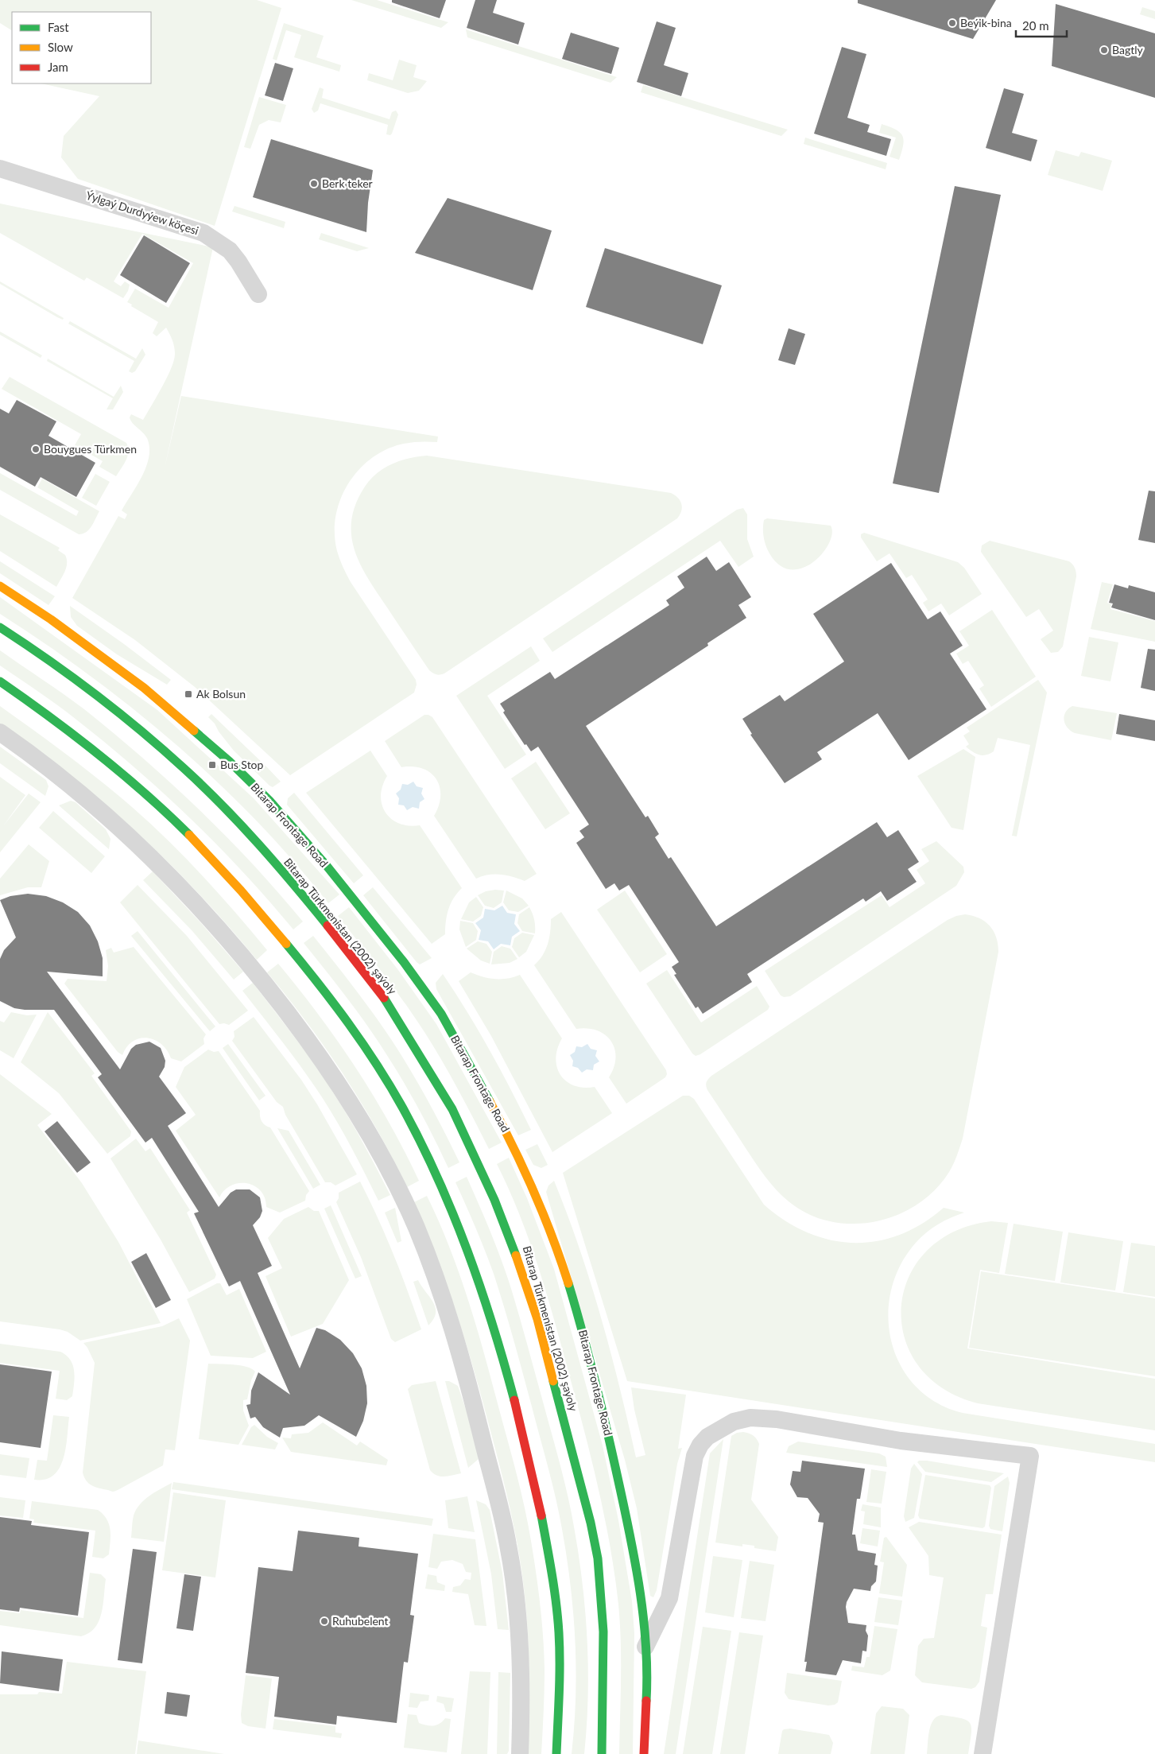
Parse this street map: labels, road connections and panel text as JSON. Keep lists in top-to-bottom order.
{
  "streets": {
    "main road": ["Bitarap Frontage Road", "Bitarap Türkmenistan (2002) şaýoly"],
    "street": ["Ýylgaý Durdyýew köçesi"]
  },
  "places": {
    "other": [
      "Beýik-bina",
      "Bagtly",
      "Berk teker",
      "Bouygues Türkmen",
      "Ruhubelent"
    ],
    "transit": ["Ak Bolsun", "Bus Stop"]
  },
  "legend": ["Fast", "Slow", "Jam"],
  "scale_bar": "20 m"
}
